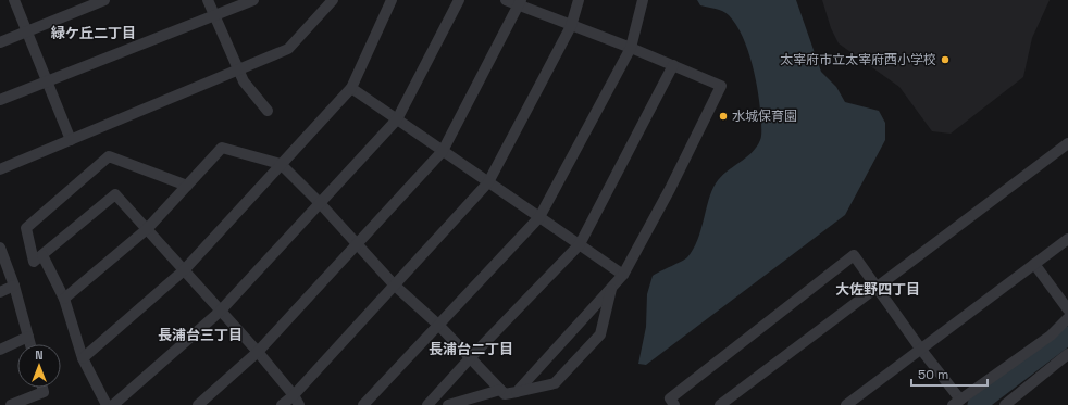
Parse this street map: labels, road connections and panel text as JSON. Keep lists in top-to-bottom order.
{
  "districts": [
    "緑ケ丘二丁目",
    "大佐野四丁目",
    "長浦台三丁目",
    "長浦台二丁目"
  ],
  "places": ["太宰府市立太宰府西小学校", "水城保育園"],
  "scale_bar": "50 m",
  "north": "top"
}
